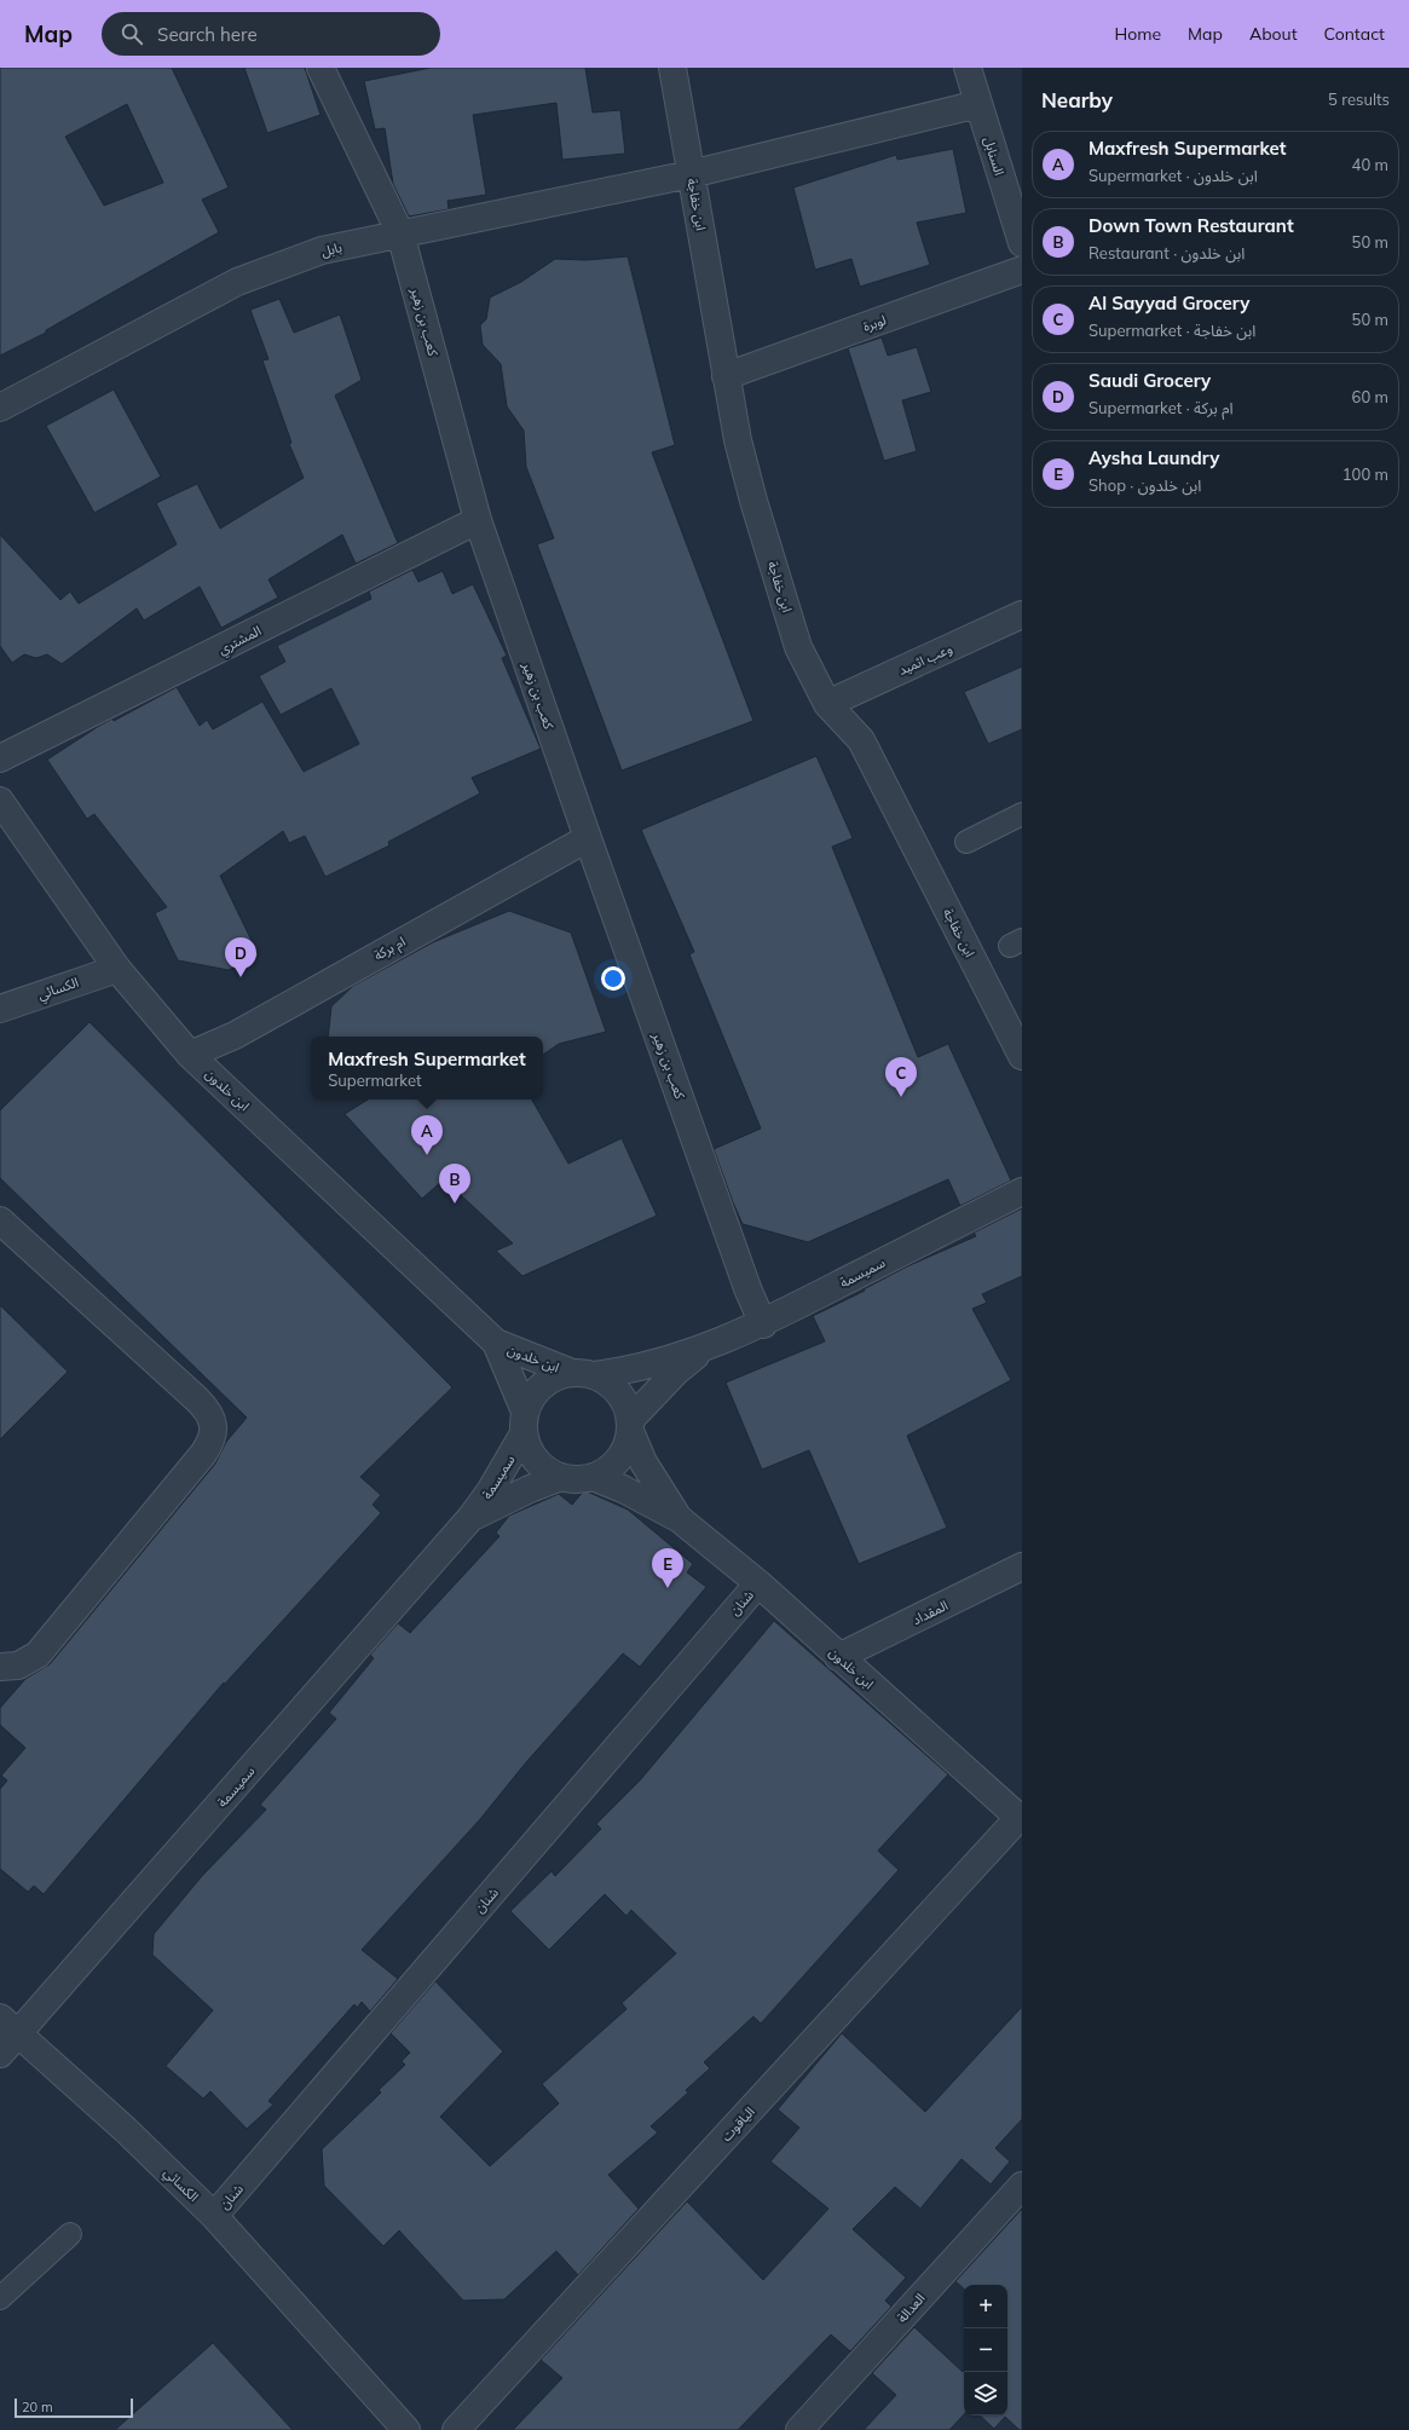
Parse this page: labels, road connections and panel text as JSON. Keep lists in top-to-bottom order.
{
  "streets": {
    "street": [
      "السنابل",
      "ابن خفاجة",
      "بابل",
      "كعب بن زهير",
      "لوبرة",
      "المشتري",
      "وعب اثميد",
      "ام بركة",
      "الكسائي",
      "ابن خلدون",
      "سميسمة",
      "شنان",
      "المقداد",
      "الياقوت",
      "العدالة"
    ]
  },
  "crossings": [
    ["السنابل", "بابل"],
    ["ابن خفاجة", "بابل"],
    ["ابن خفاجة", "لوبرة"],
    ["ابن خفاجة", "وعب اثميد"],
    ["بابل", "كعب بن زهير"],
    ["كعب بن زهير", "المشتري"],
    ["كعب بن زهير", "ام بركة"],
    ["كعب بن زهير", "سميسمة"],
    ["ام بركة", "ابن خلدون"],
    ["الكسائي", "ابن خلدون"],
    ["الكسائي", "سميسمة"],
    ["الكسائي", "شنان"],
    ["ابن خلدون", "سميسمة"],
    ["ابن خلدون", "شنان"],
    ["ابن خلدون", "المقداد"],
    ["ابن خلدون", "الياقوت"]
  ],
  "scale_bar": "20 m",
  "page": {
    "header": "Map",
    "search": "Search here",
    "nav": [
      "Home",
      "Map",
      "About",
      "Contact"
    ],
    "heading": ["Nearby", "5 results"],
    "list": [
      {
        "mark": "A",
        "name": "Maxfresh Supermarket",
        "note": "Supermarket · ابن خلدون",
        "value": "40 m"
      },
      {
        "mark": "B",
        "name": "Down Town Restaurant",
        "note": "Restaurant · ابن خلدون",
        "value": "50 m"
      },
      {
        "mark": "C",
        "name": "Al Sayyad Grocery",
        "note": "Supermarket · ابن خفاجة",
        "value": "50 m"
      },
      {
        "mark": "D",
        "name": "Saudi Grocery",
        "note": "Supermarket · ام بركة",
        "value": "60 m"
      },
      {
        "mark": "E",
        "name": "Aysha Laundry",
        "note": "Shop · ابن خلدون",
        "value": "100 m"
      }
    ],
    "pins": [
      "D",
      "C",
      "A",
      "B",
      "E"
    ],
    "popup": ["Maxfresh Supermarket", "Supermarket"],
    "map_buttons": ["+", "−"],
    "scale": "20 m"
  }
}
